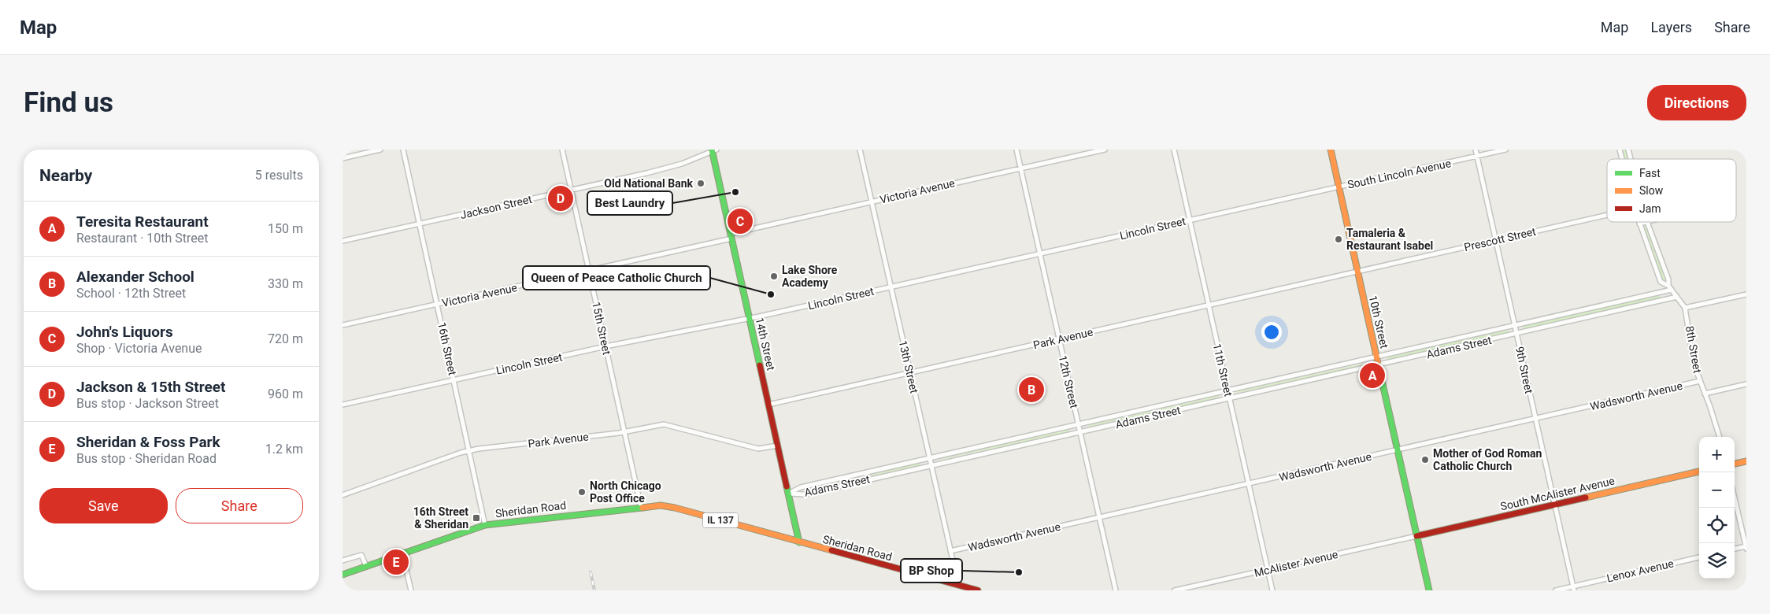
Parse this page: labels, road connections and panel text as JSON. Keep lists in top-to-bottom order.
{
  "streets": {
    "main road": [
      "10th Street",
      "14th Street",
      "South McAlister Avenue",
      "Sheridan Road",
      "IL 137"
    ],
    "street": [
      "South Lincoln Avenue",
      "Victoria Avenue",
      "Jackson Street",
      "Lincoln Street",
      "Prescott Street",
      "15th Street",
      "Park Avenue",
      "Adams Street",
      "16th Street",
      "8th Street",
      "13th Street",
      "11th Street",
      "9th Street",
      "12th Street",
      "Wadsworth Avenue",
      "McAlister Avenue",
      "Lenox Avenue"
    ]
  },
  "crossings": [
    ["South Lincoln Avenue", "Lincoln Street"],
    ["South Lincoln Avenue", "10th Street"],
    ["South Lincoln Avenue", "9th Street"],
    ["Victoria Avenue", "15th Street"],
    ["Victoria Avenue", "14th Street"],
    ["Victoria Avenue", "16th Street"],
    ["Victoria Avenue", "13th Street"],
    ["Victoria Avenue", "12th Street"],
    ["Jackson Street", "15th Street"],
    ["Jackson Street", "14th Street"],
    ["Jackson Street", "16th Street"],
    ["Lincoln Street", "10th Street"],
    ["Lincoln Street", "15th Street"],
    ["Lincoln Street", "14th Street"],
    ["Lincoln Street", "16th Street"],
    ["Lincoln Street", "13th Street"],
    ["Lincoln Street", "11th Street"],
    ["Lincoln Street", "12th Street"],
    ["Prescott Street", "10th Street"],
    ["Prescott Street", "Park Avenue"],
    ["Prescott Street", "9th Street"],
    ["10th Street", "Park Avenue"],
    ["10th Street", "Adams Street"],
    ["10th Street", "Wadsworth Avenue"],
    ["10th Street", "South McAlister Avenue"],
    ["10th Street", "McAlister Avenue"],
    ["15th Street", "Park Avenue"],
    ["15th Street", "Sheridan Road"],
    ["Park Avenue", "14th Street"],
    ["Park Avenue", "16th Street"],
    ["Park Avenue", "13th Street"],
    ["Park Avenue", "11th Street"],
    ["Park Avenue", "12th Street"],
    ["14th Street", "Adams Street"],
    ["14th Street", "Sheridan Road"],
    ["Adams Street", "8th Street"],
    ["Adams Street", "13th Street"],
    ["Adams Street", "11th Street"],
    ["Adams Street", "9th Street"],
    ["Adams Street", "12th Street"],
    ["16th Street", "Sheridan Road"],
    ["8th Street", "Wadsworth Avenue"],
    ["13th Street", "Wadsworth Avenue"],
    ["13th Street", "Sheridan Road"],
    ["11th Street", "Wadsworth Avenue"],
    ["11th Street", "McAlister Avenue"],
    ["9th Street", "Wadsworth Avenue"],
    ["9th Street", "South McAlister Avenue"],
    ["9th Street", "Lenox Avenue"],
    ["12th Street", "Wadsworth Avenue"],
    ["South McAlister Avenue", "McAlister Avenue"]
  ],
  "places": {
    "other": [
      "Old National Bank",
      "Best Laundry",
      "Tamaleria & Restaurant Isabel",
      "Lake Shore Academy",
      "Queen of Peace Catholic Church",
      "Mother of God Roman Catholic Church",
      "North Chicago Post Office",
      "BP Shop"
    ],
    "transit": ["16th Street & Sheridan"]
  },
  "legend": ["Fast", "Slow", "Jam"],
  "page": {
    "header": "Map",
    "nav": ["Map", "Layers", "Share"],
    "buttons": [
      "Directions",
      ["Save", "Share"]
    ],
    "title": "Find us",
    "heading": ["Nearby", "5 results"],
    "pins": [
      "D",
      "C",
      "A",
      "B",
      "E"
    ],
    "list": [
      {
        "mark": "A",
        "name": "Teresita Restaurant",
        "note": "Restaurant · 10th Street",
        "value": "150 m"
      },
      {
        "mark": "B",
        "name": "Alexander School",
        "note": "School · 12th Street",
        "value": "330 m"
      },
      {
        "mark": "C",
        "name": "John's Liquors",
        "note": "Shop · Victoria Avenue",
        "value": "720 m"
      },
      {
        "mark": "D",
        "name": "Jackson & 15th Street",
        "note": "Bus stop · Jackson Street",
        "value": "960 m"
      },
      {
        "mark": "E",
        "name": "Sheridan & Foss Park",
        "note": "Bus stop · Sheridan Road",
        "value": "1.2 km"
      }
    ],
    "map_buttons": ["+", "−"]
  }
}
